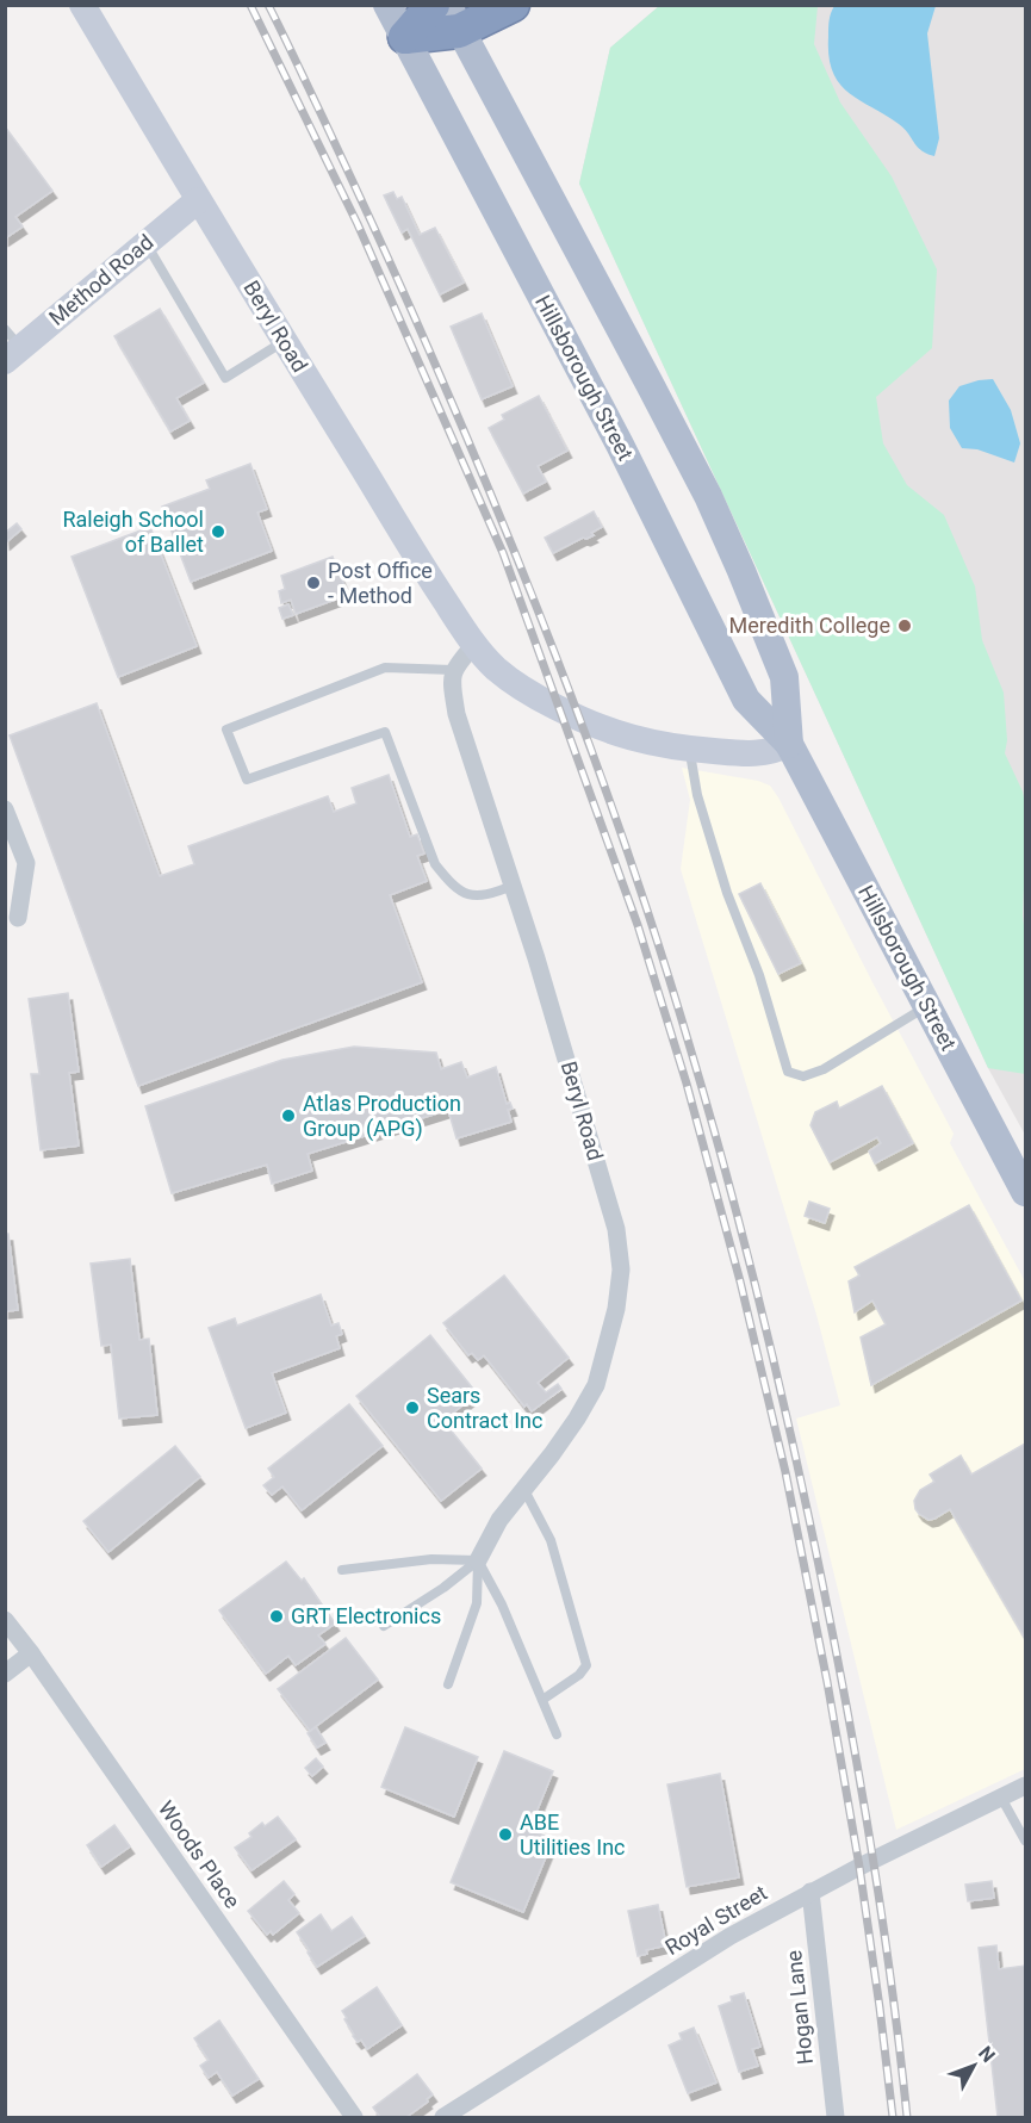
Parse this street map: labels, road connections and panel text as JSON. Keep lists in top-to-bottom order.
{
  "streets": {
    "main road": ["Hillsborough Street"],
    "street": [
      "Method Road",
      "Beryl Road",
      "Woods Place",
      "Royal Street",
      "Hogan Lane"
    ]
  },
  "crossings": [
    ["Method Road", "Beryl Road"],
    ["Beryl Road", "Hillsborough Street"],
    ["Royal Street", "Hogan Lane"]
  ],
  "places": [
    "Raleigh School of Ballet",
    "Post Office - Method",
    "Meredith College",
    "Atlas Production Group (APG)",
    "Sears Contract Inc",
    "GRT Electronics",
    "ABE Utilities Inc"
  ],
  "north": "top right"
}
